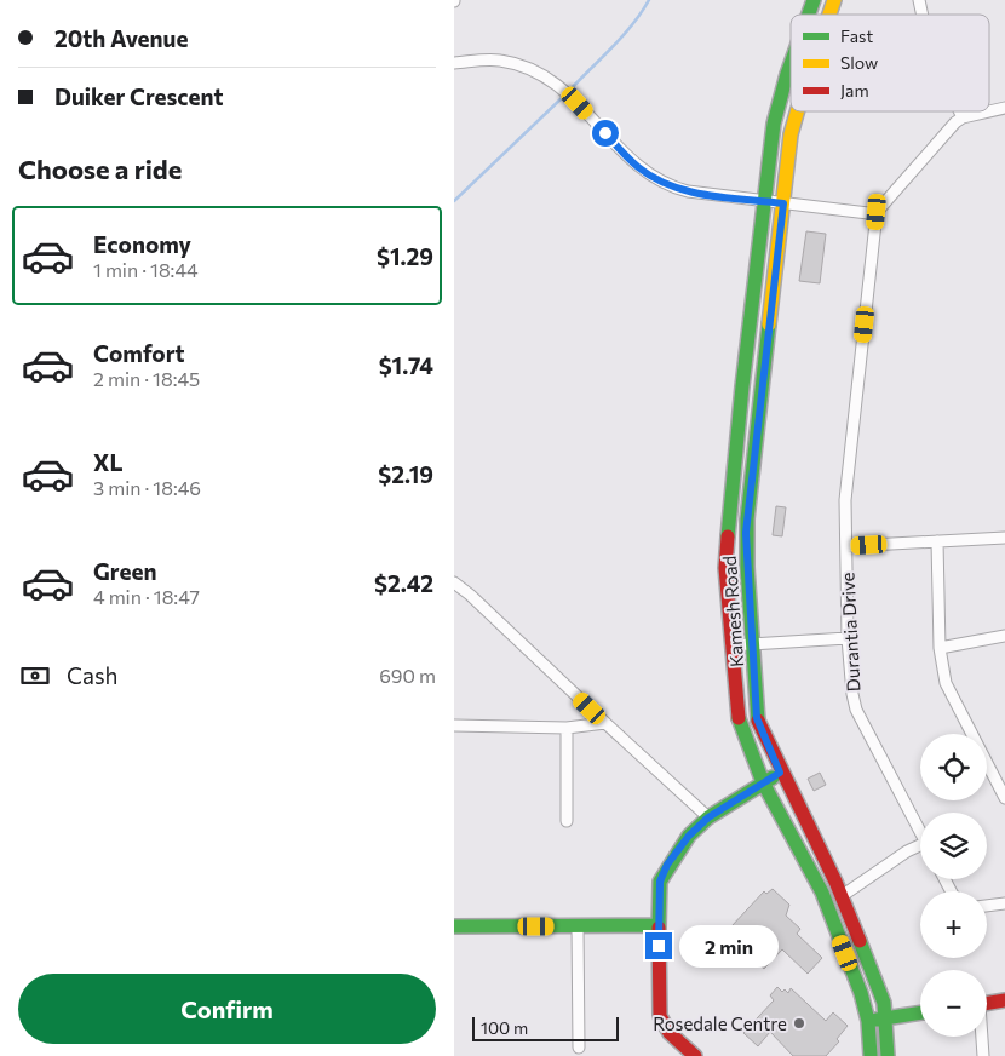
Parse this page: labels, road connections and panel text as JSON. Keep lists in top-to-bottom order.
{
  "streets": {
    "main road": ["Kamesh Road"],
    "street": ["Durantia Drive"]
  },
  "places": ["Rosedale Centre"],
  "legend": ["Fast", "Slow", "Jam"],
  "scale_bar": "100 m",
  "page": {
    "banner": ["20th Avenue", "Duiker Crescent"],
    "heading": "Choose a ride",
    "list": [
      {
        "name": "Economy",
        "note": "1 min · 18:44",
        "value": "$1.29"
      },
      {
        "name": "Comfort",
        "note": "2 min · 18:45",
        "value": "$1.74"
      },
      {
        "name": "XL",
        "note": "3 min · 18:46",
        "value": "$2.19"
      },
      {
        "name": "Green",
        "note": "4 min · 18:47",
        "value": "$2.42"
      }
    ],
    "pay": ["Cash", "690 m"],
    "map_buttons": ["+", "−"],
    "bubble": "2 min",
    "buttons": "Confirm",
    "scale": "100 m"
  }
}
